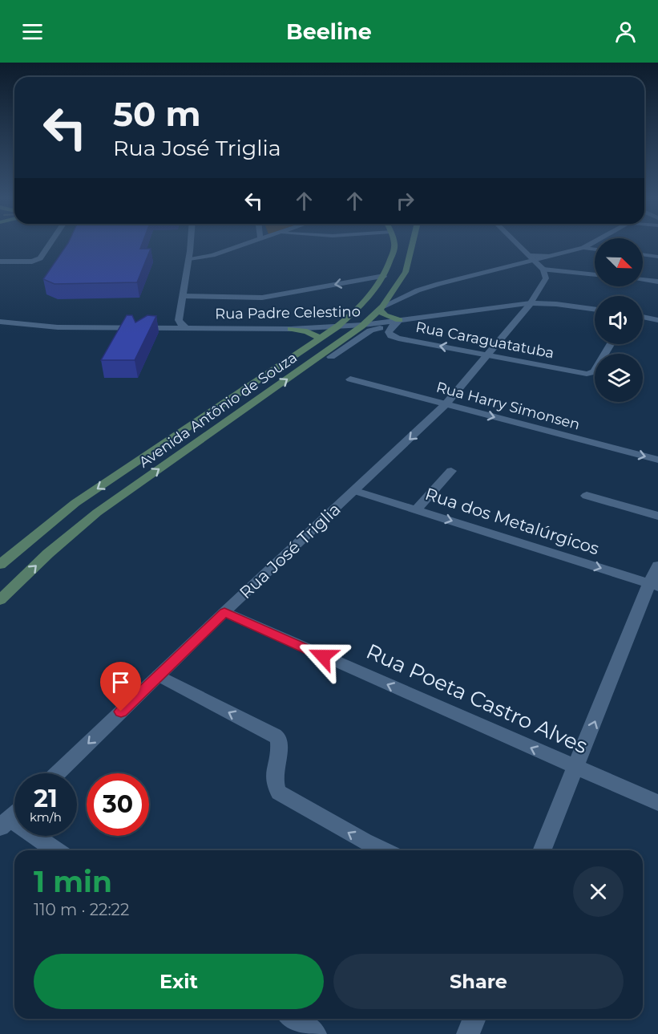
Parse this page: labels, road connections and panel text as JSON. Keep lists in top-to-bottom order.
{
  "streets": {
    "main road": ["Avenida Antônio de Souza"],
    "street": [
      "Rua Padre Celestino",
      "Rua Caraguatatuba",
      "Rua Harry Simonsen",
      "Rua dos Metalúrgicos",
      "Rua José Triglia",
      "Rua Poeta Castro Alves"
    ]
  },
  "crossings": [
    ["Rua Padre Celestino", "Rua Caraguatatuba"],
    ["Rua Padre Celestino", "Avenida Antônio de Souza"],
    ["Rua Padre Celestino", "Rua José Triglia"],
    ["Rua Caraguatatuba", "Rua José Triglia"],
    ["Rua Harry Simonsen", "Rua José Triglia"],
    ["Rua dos Metalúrgicos", "Rua José Triglia"],
    ["Rua José Triglia", "Rua Poeta Castro Alves"]
  ],
  "one_way": ["Rua Harry Simonsen", "Rua dos Metalúrgicos", "Rua Poeta Castro Alves"],
  "north": "bottom right",
  "page": {
    "header": "Beeline",
    "turn": ["50 m", "Rua José Triglia"],
    "speed": "21 km/h",
    "limit": "30",
    "heading": ["1 min", "110 m · 22:22"],
    "buttons": ["Exit", "Share"]
  }
}
